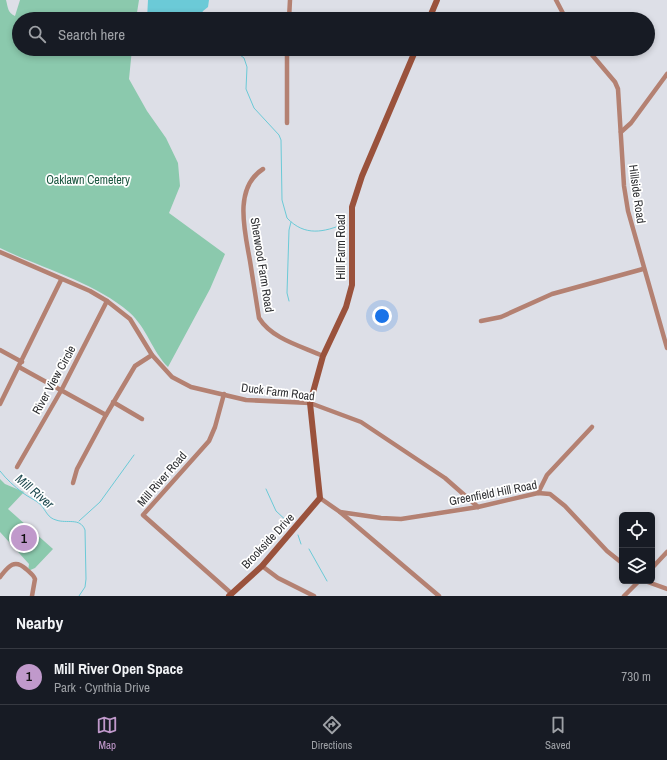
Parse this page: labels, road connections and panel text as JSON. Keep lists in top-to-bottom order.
{
  "streets": {
    "main road": ["Hill Farm Road", "Brookside Drive"],
    "street": [
      "Hillside Road",
      "Sherwood Farm Road",
      "River View Circle",
      "Duck Farm Road",
      "Mill River Road",
      "Greenfield Hill Road"
    ]
  },
  "crossings": [
    ["Hill Farm Road", "Sherwood Farm Road"],
    ["Hill Farm Road", "Duck Farm Road"],
    ["Hill Farm Road", "Brookside Drive"],
    ["River View Circle", "Duck Farm Road"],
    ["Duck Farm Road", "Mill River Road"],
    ["Duck Farm Road", "Greenfield Hill Road"],
    ["Mill River Road", "Brookside Drive"]
  ],
  "water": ["Mill River"],
  "parks": ["Oaklawn Cemetery"],
  "page": {
    "search": "Search here",
    "pins": "1",
    "heading": "Nearby",
    "list": [
      {
        "mark": "1",
        "name": "Mill River Open Space",
        "note": "Park · Cynthia Drive",
        "value": "730 m"
      }
    ],
    "nav": ["Map", "Directions", "Saved"]
  }
}
